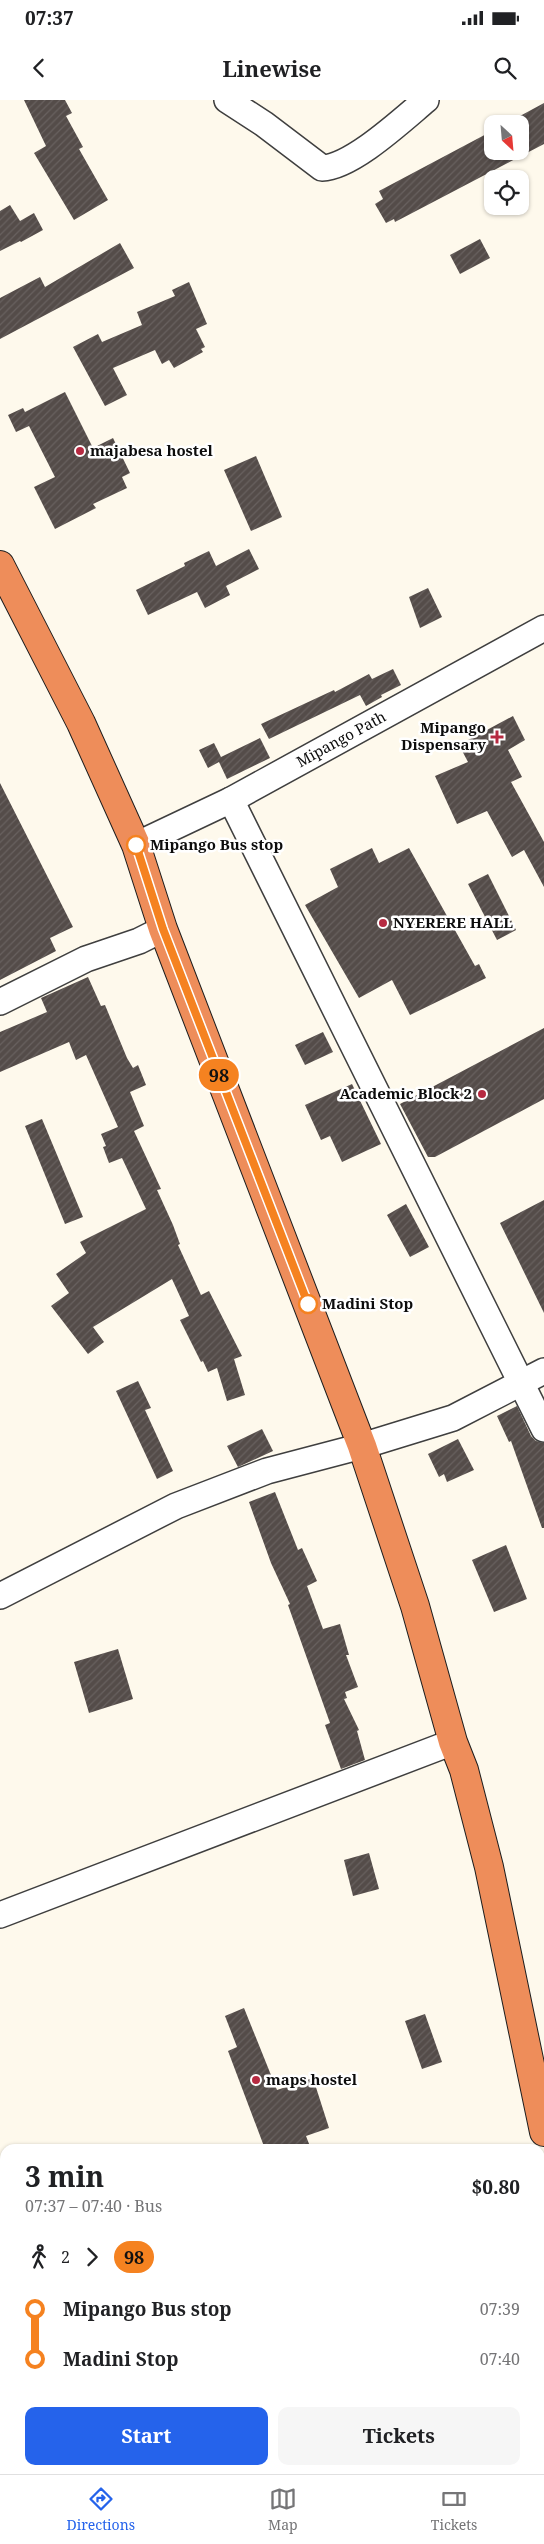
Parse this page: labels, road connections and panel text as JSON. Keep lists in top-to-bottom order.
{
  "streets": {
    "street": ["Mipango Path"]
  },
  "places": {
    "other": [
      "majabesa hostel",
      "Mipango Bus stop",
      "NYERERE HALL",
      "Academic Block 2",
      "Madini Stop",
      "maps hostel"
    ],
    "health": ["Mipango Dispensary"]
  },
  "lines": ["bus line 98"],
  "north": "bottom right",
  "page": {
    "status": "07:37",
    "header": "Linewise",
    "on_map": "98",
    "heading": ["3 min", "07:37 – 07:40 · Bus", "$0.80"],
    "legs": ["2", "98"],
    "list": [
      {
        "name": "Mipango Bus stop",
        "value": "07:39"
      },
      {
        "name": "Madini Stop",
        "value": "07:40"
      }
    ],
    "buttons": ["Start", "Tickets"],
    "tabs": ["Directions", "Map", "Tickets"]
  }
}
